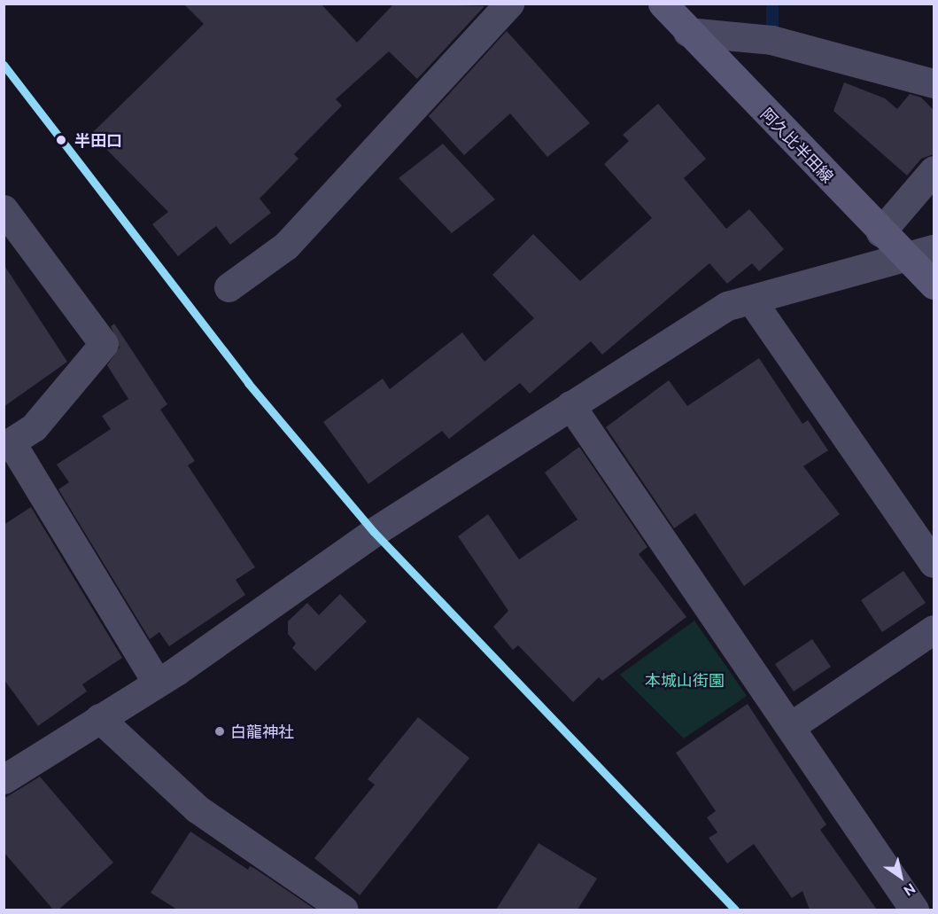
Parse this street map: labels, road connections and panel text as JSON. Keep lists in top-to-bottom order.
{
  "streets": {
    "main road": ["阿久比半田線"]
  },
  "parks": ["本城山街園"],
  "places": ["半田口", "白龍神社"],
  "north": "bottom right"
}
